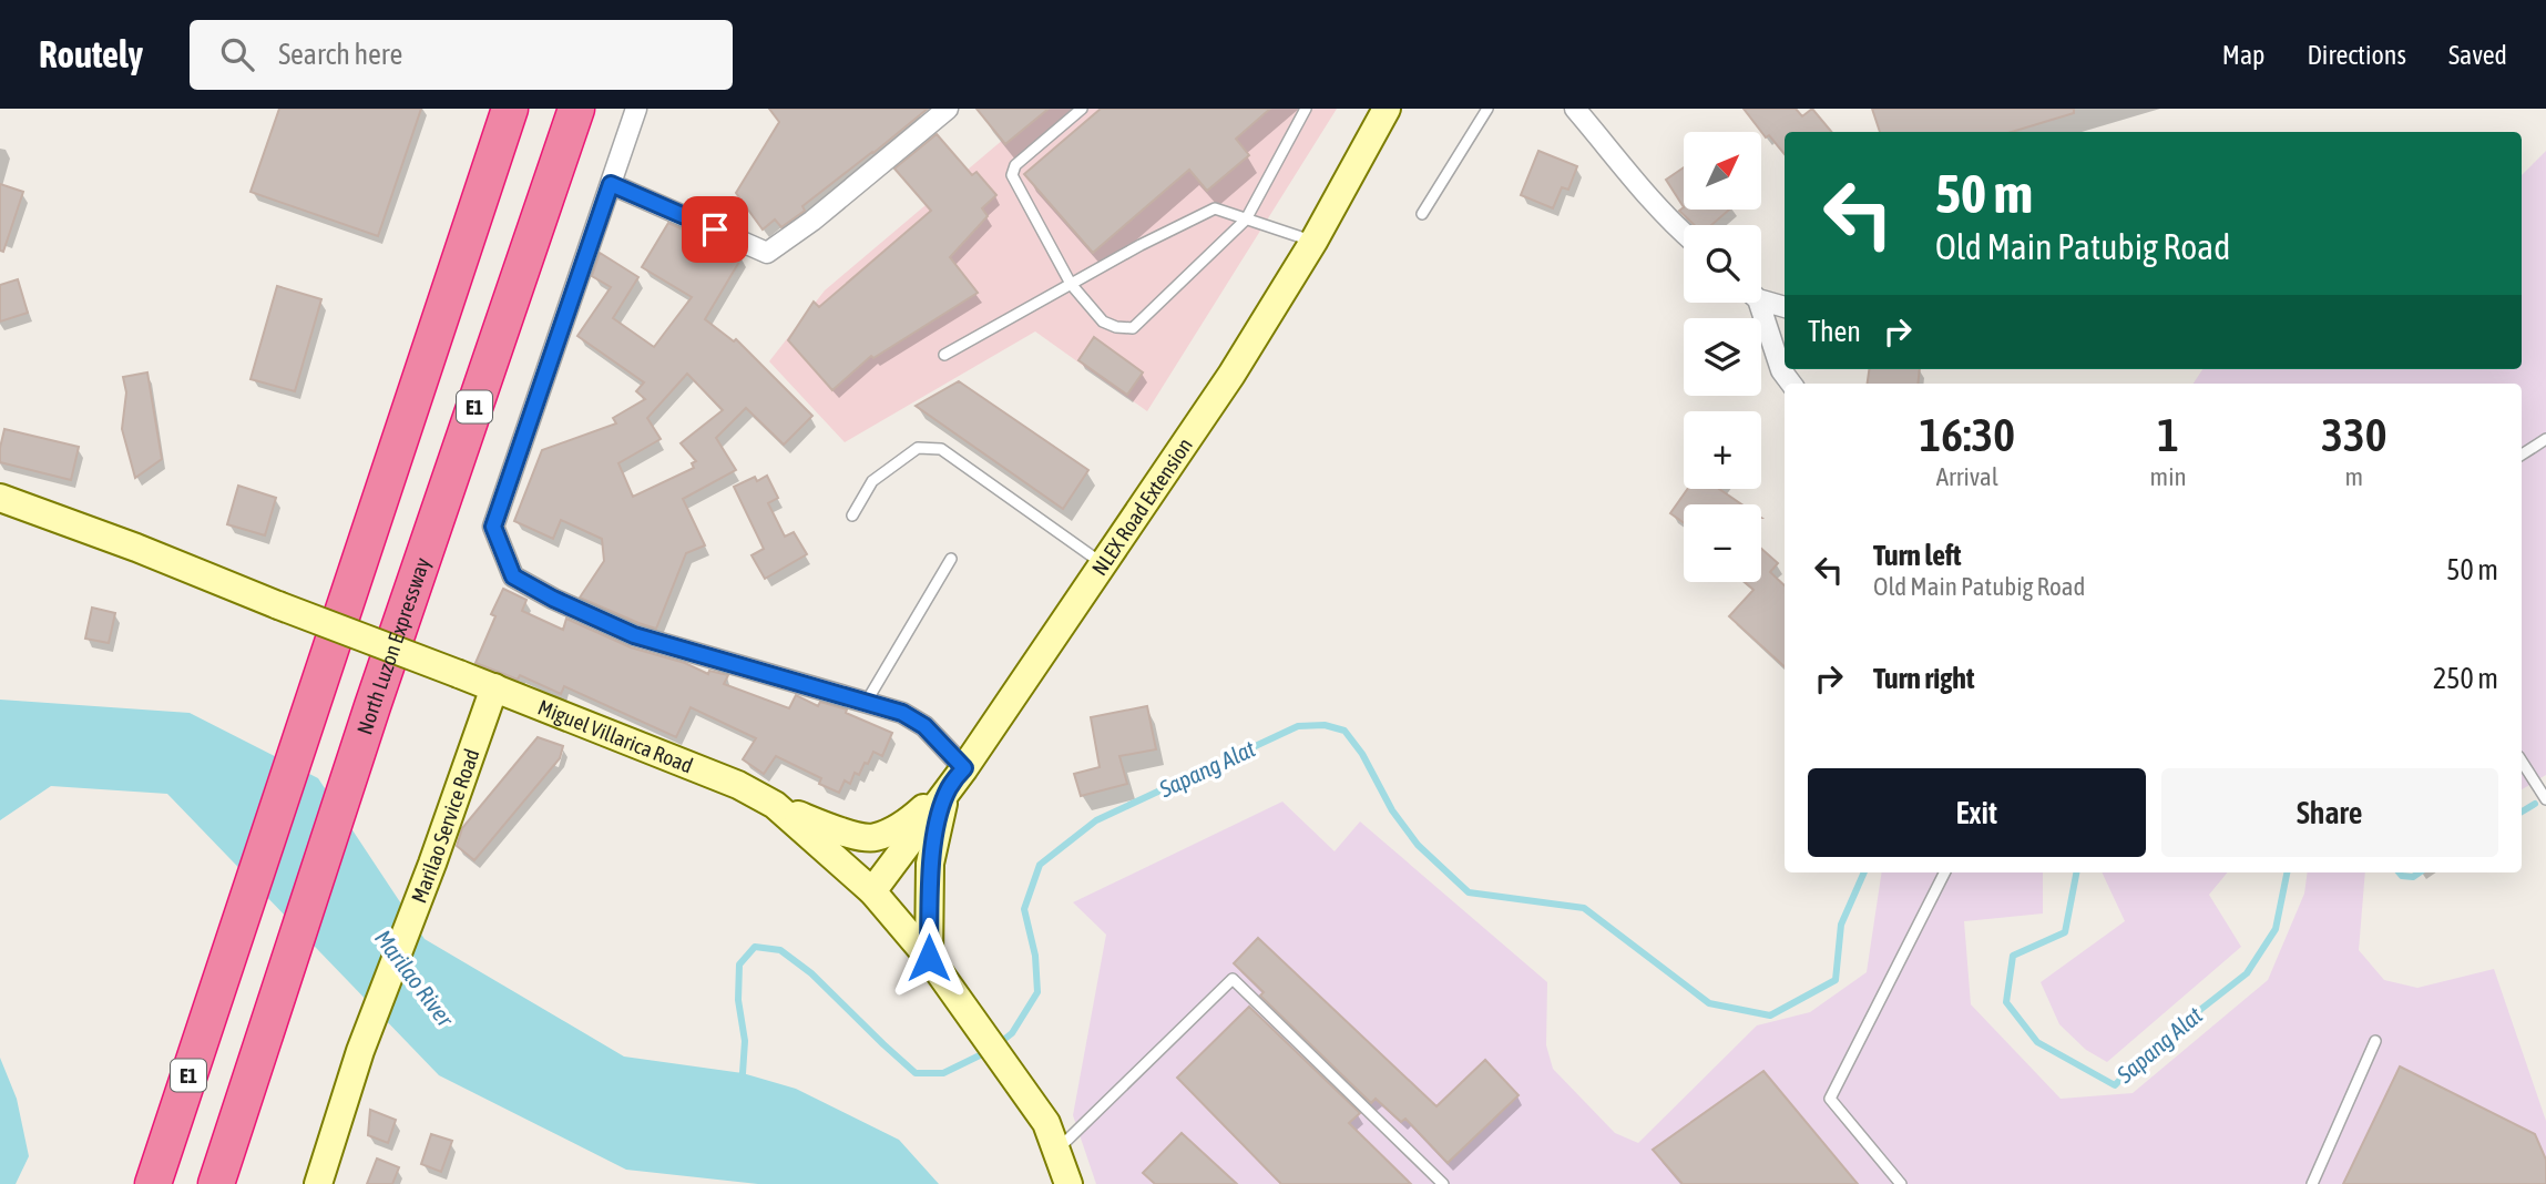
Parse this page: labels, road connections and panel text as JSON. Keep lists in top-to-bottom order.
{
  "streets": {
    "highway": ["E1", "North Luzon Expressway"],
    "main road": ["NLEX Road Extension", "Miguel Villarica Road", "Marilao Service Road"]
  },
  "crossings": [
    ["NLEX Road Extension", "Miguel Villarica Road"],
    ["Miguel Villarica Road", "Marilao Service Road"]
  ],
  "water": ["Sapang Alat", "Marilao River"],
  "north": "top right",
  "page": {
    "header": "Routely",
    "search": "Search here",
    "nav": ["Map", "Directions", "Saved"],
    "map_buttons": ["+", "−"],
    "turn": ["50 m", "Old Main Patubig Road"],
    "then": "Then",
    "eta": [
      "16:30",
      "Arrival",
      "1",
      "min",
      "330",
      "m"
    ],
    "list": [
      {
        "name": "Turn left",
        "note": "Old Main Patubig Road",
        "value": "50 m"
      },
      {
        "name": "Turn right",
        "value": "250 m"
      }
    ],
    "buttons": ["Exit", "Share"]
  }
}
